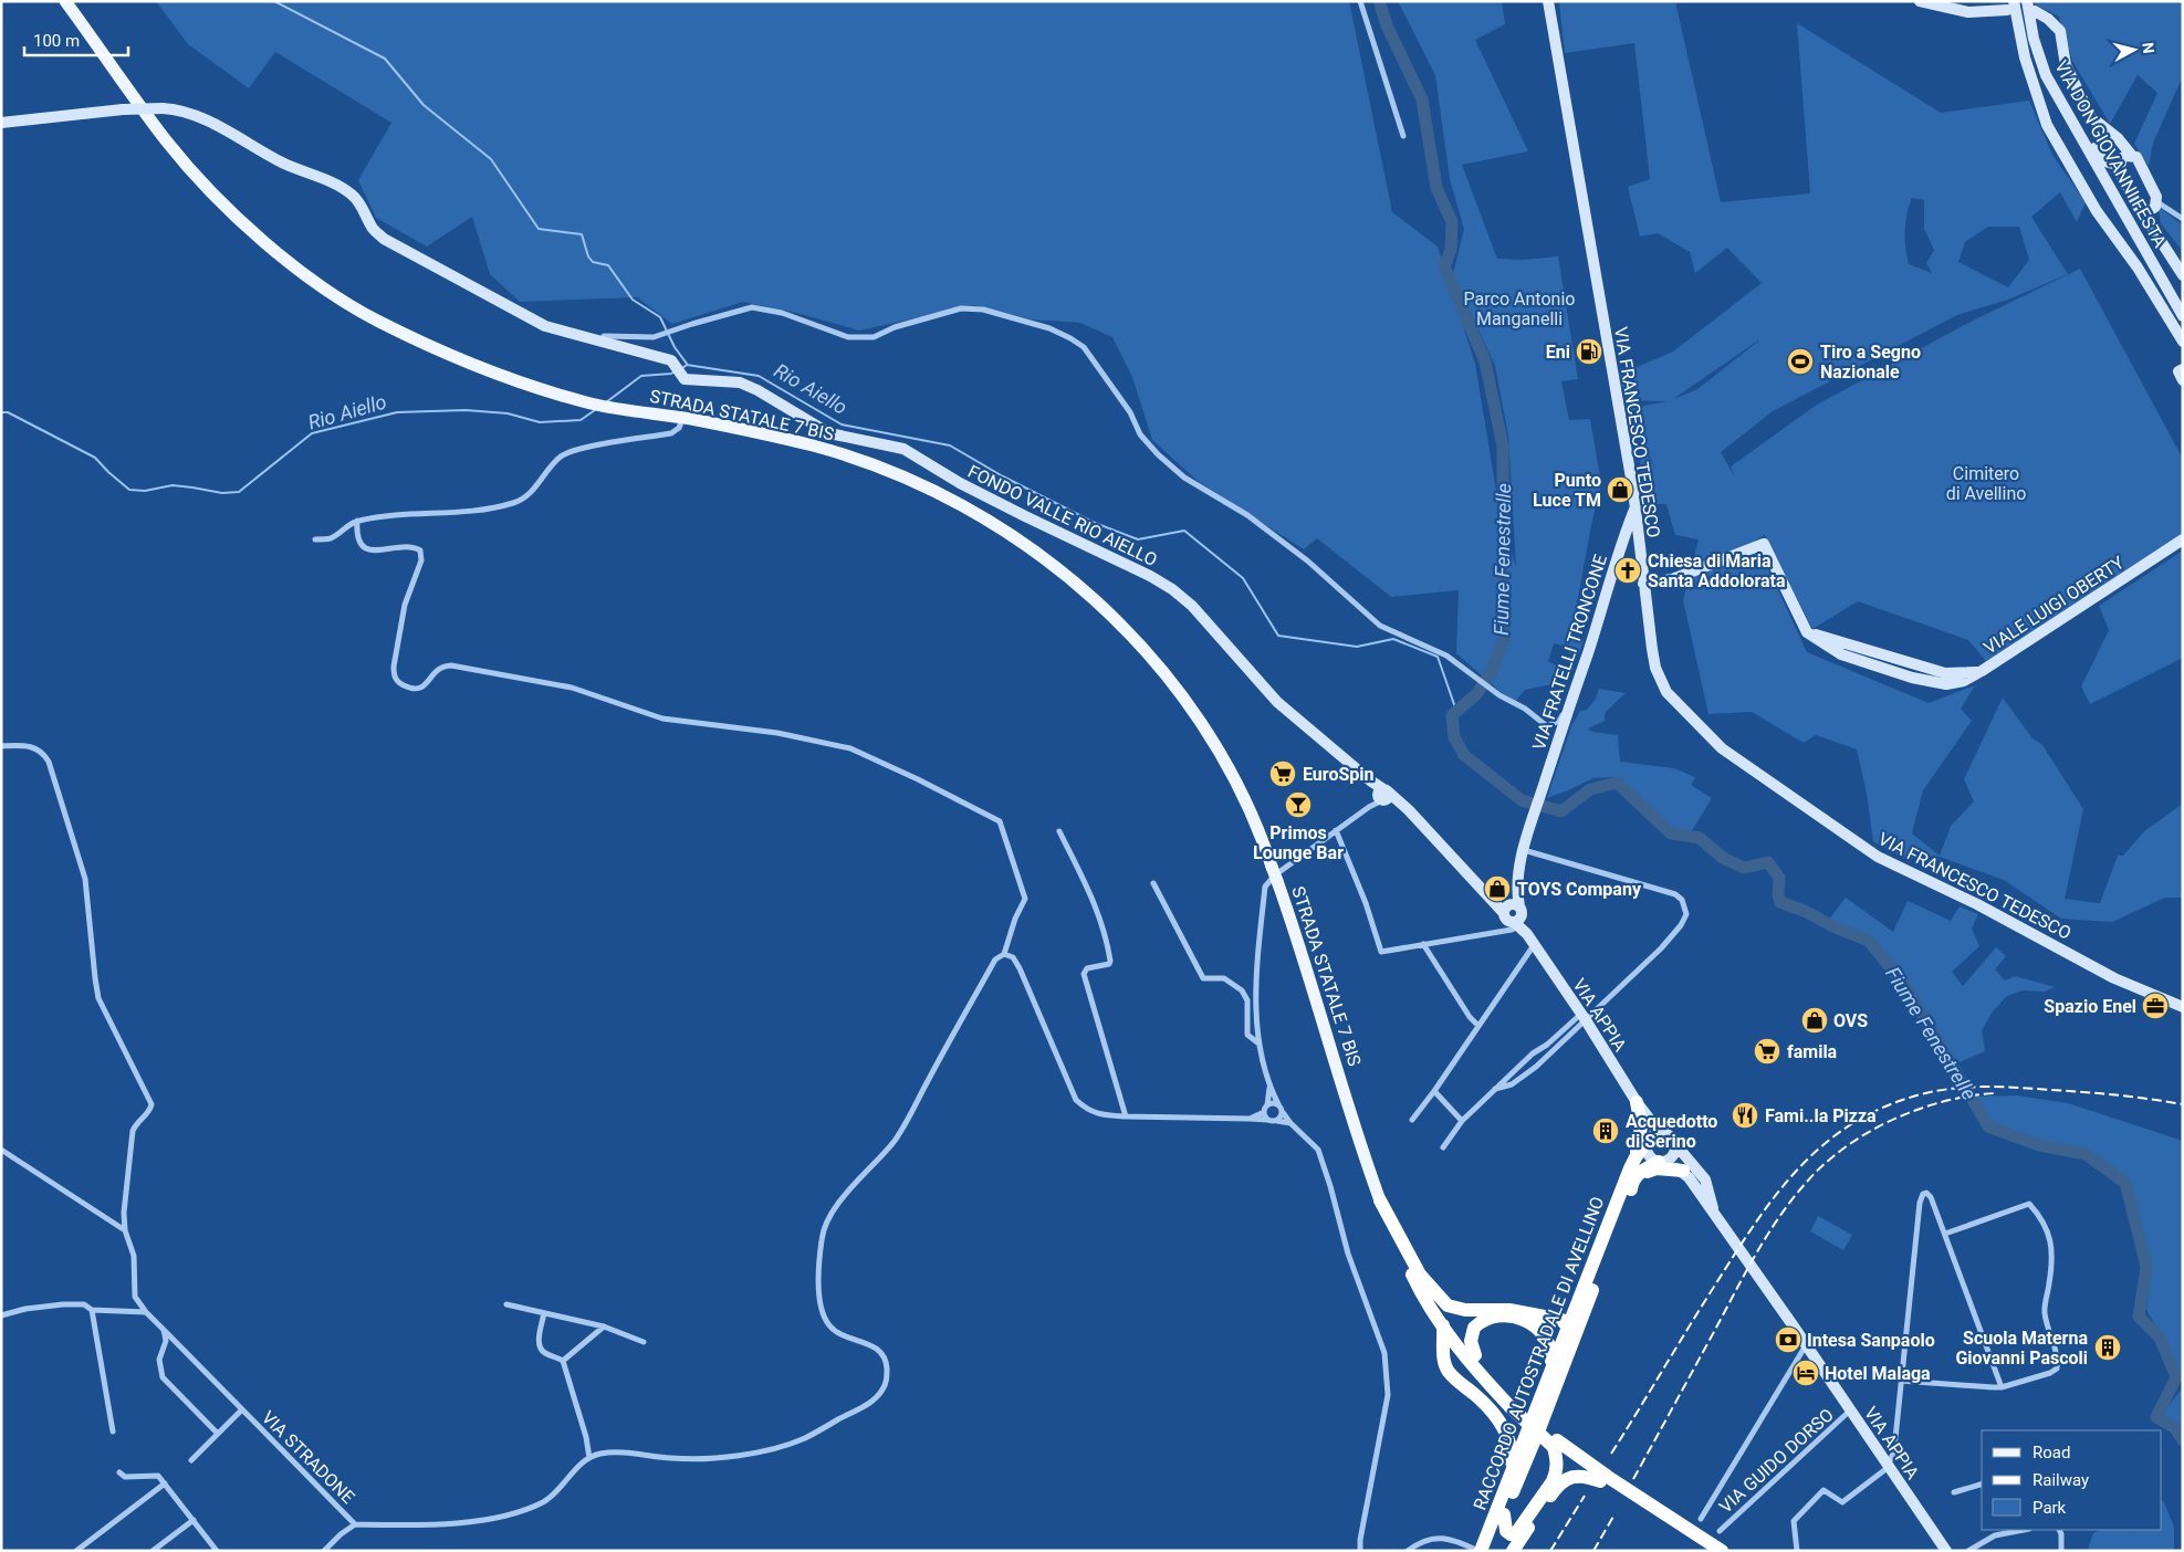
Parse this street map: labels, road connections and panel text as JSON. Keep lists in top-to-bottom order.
{
  "streets": {
    "highway": ["RACCORDO AUTOSTRADALE DI AVELLINO"],
    "main road": ["STRADA STATALE 7 BIS"],
    "street": [
      "VIA DON GIOVANNI FESTA",
      "VIA FRANCESCO TEDESCO",
      "FONDO VALLE RIO AIELLO",
      "VIALE LUIGI OBERTY",
      "VIA FRATELLI TRONCONE",
      "VIA APPIA",
      "VIA STRADONE",
      "VIA GUIDO DORSO"
    ]
  },
  "crossings": [
    ["VIA FRANCESCO TEDESCO", "VIALE LUIGI OBERTY"],
    ["VIA FRANCESCO TEDESCO", "VIA FRATELLI TRONCONE"],
    ["FONDO VALLE RIO AIELLO", "VIA APPIA"],
    ["VIA APPIA", "VIA GUIDO DORSO"]
  ],
  "water": ["Rio Aiello", "Fiume Fenestrelle"],
  "parks": ["Parco Antonio Manganelli", "Cimitero di Avellino"],
  "places": {
    "fuel station": ["Eni"],
    "sports": ["Tiro a Segno Nazionale"],
    "shop": ["Punto Luce TM", "TOYS Company", "OVS"],
    "church": ["Chiesa di Maria Santa Addolorata"],
    "supermarket": ["EuroSpin", "famila"],
    "bar": ["Primos Lounge Bar"],
    "office": ["Spazio Enel"],
    "restaurant": ["Fami..la Pizza"],
    "building": ["Acquedotto di Serino", "Scuola Materna Giovanni Pascoli"],
    "bank": ["Intesa Sanpaolo"],
    "hotel": ["Hotel Malaga"]
  },
  "legend": ["Road", "Railway", "Park"],
  "scale_bar": "100 m",
  "north": "right"
}
